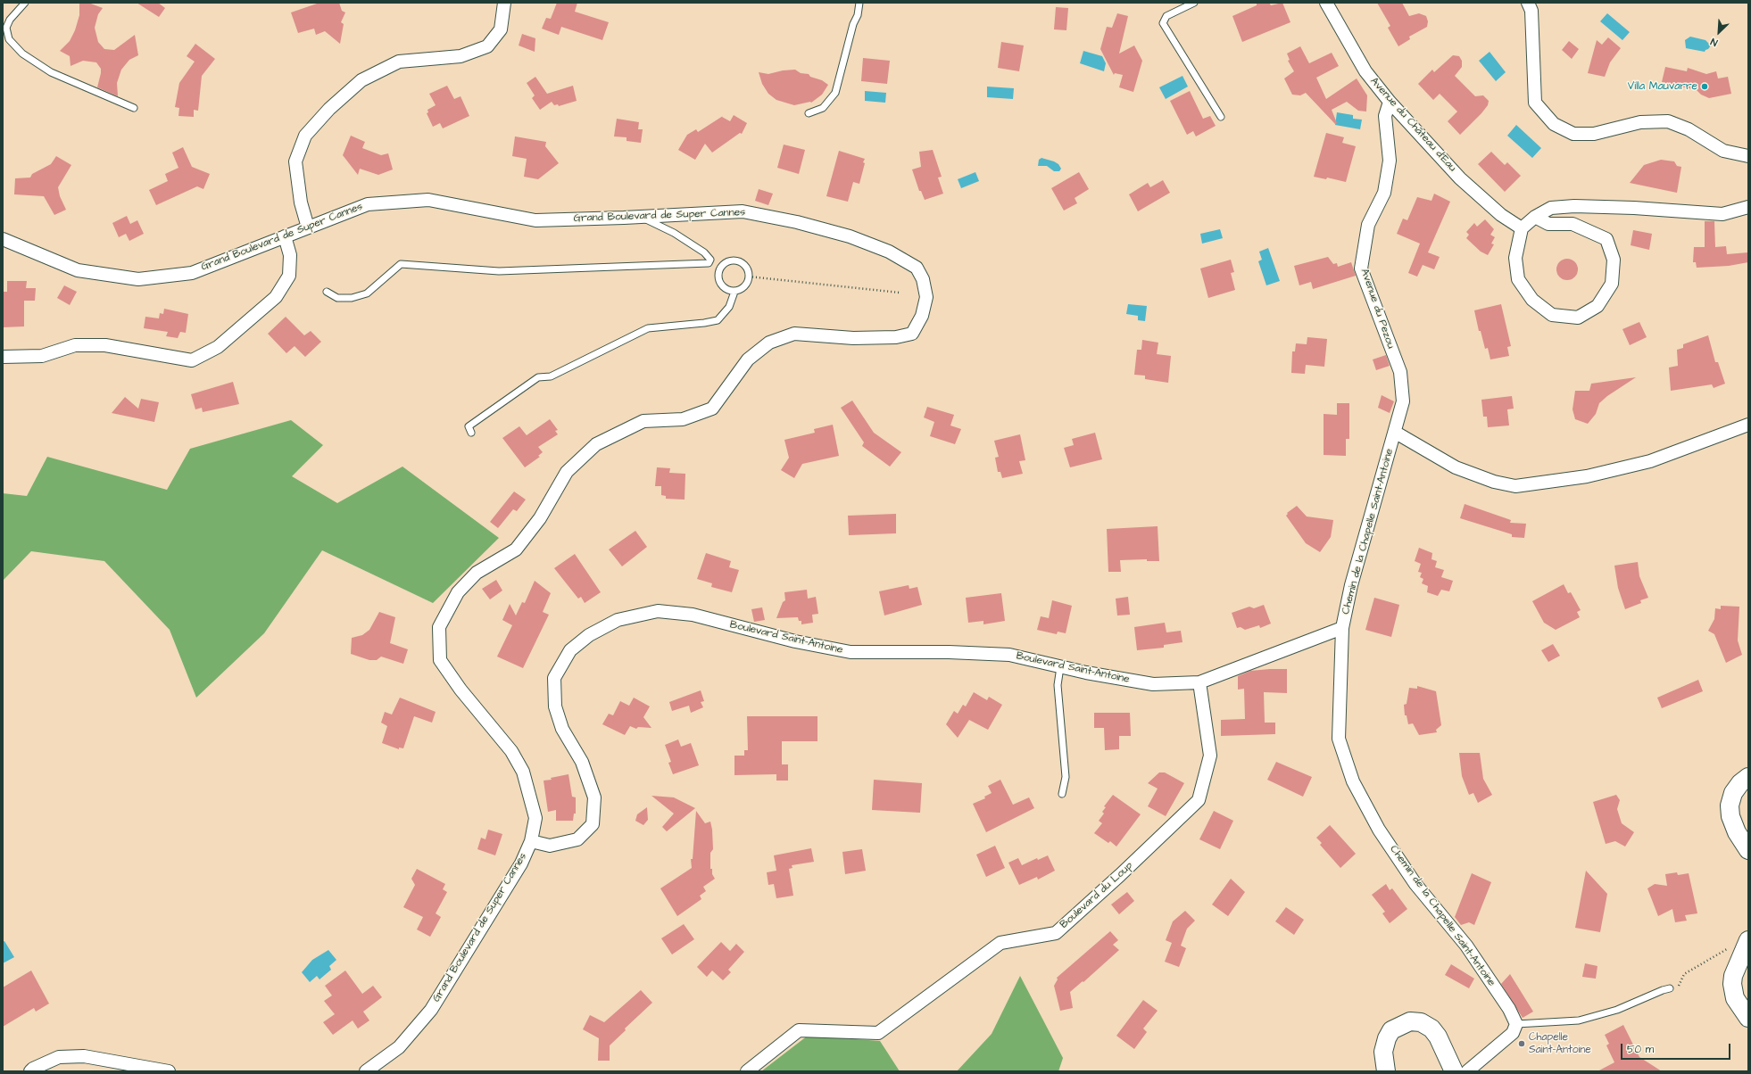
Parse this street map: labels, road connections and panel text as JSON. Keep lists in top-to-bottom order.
{
  "streets": {
    "street": [
      "Avenue du Château d'Eau",
      "Grand Boulevard de Super Cannes",
      "Avenue du Pezou",
      "Chemin de la Chapelle Saint-Antoine",
      "Boulevard Saint-Antoine",
      "Boulevard du Loup"
    ]
  },
  "crossings": [
    ["Avenue du Château d'Eau", "Avenue du Pezou"],
    ["Grand Boulevard de Super Cannes", "Boulevard Saint-Antoine"],
    ["Avenue du Pezou", "Chemin de la Chapelle Saint-Antoine"],
    ["Chemin de la Chapelle Saint-Antoine", "Boulevard Saint-Antoine"],
    ["Boulevard Saint-Antoine", "Boulevard du Loup"]
  ],
  "places": ["Villa Mauvarre", "Chapelle Saint-Antoine"],
  "scale_bar": "50 m",
  "north": "bottom left"
}
